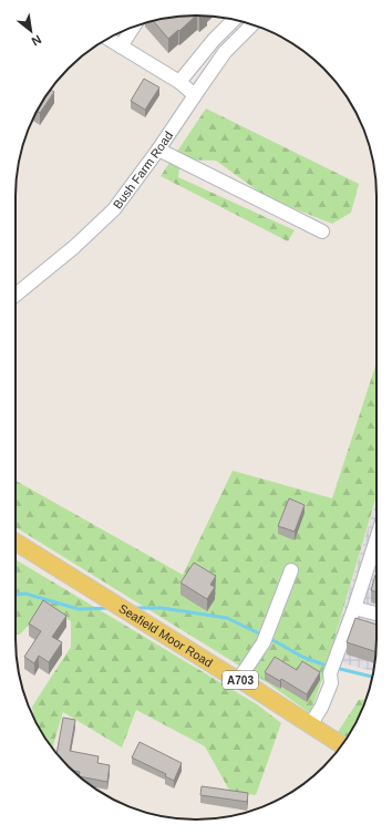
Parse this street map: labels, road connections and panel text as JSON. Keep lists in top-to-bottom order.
{
  "streets": {
    "main road": ["Seafield Moor Road", "A703"],
    "street": ["Bush Farm Road"]
  },
  "north": "bottom right"
}
